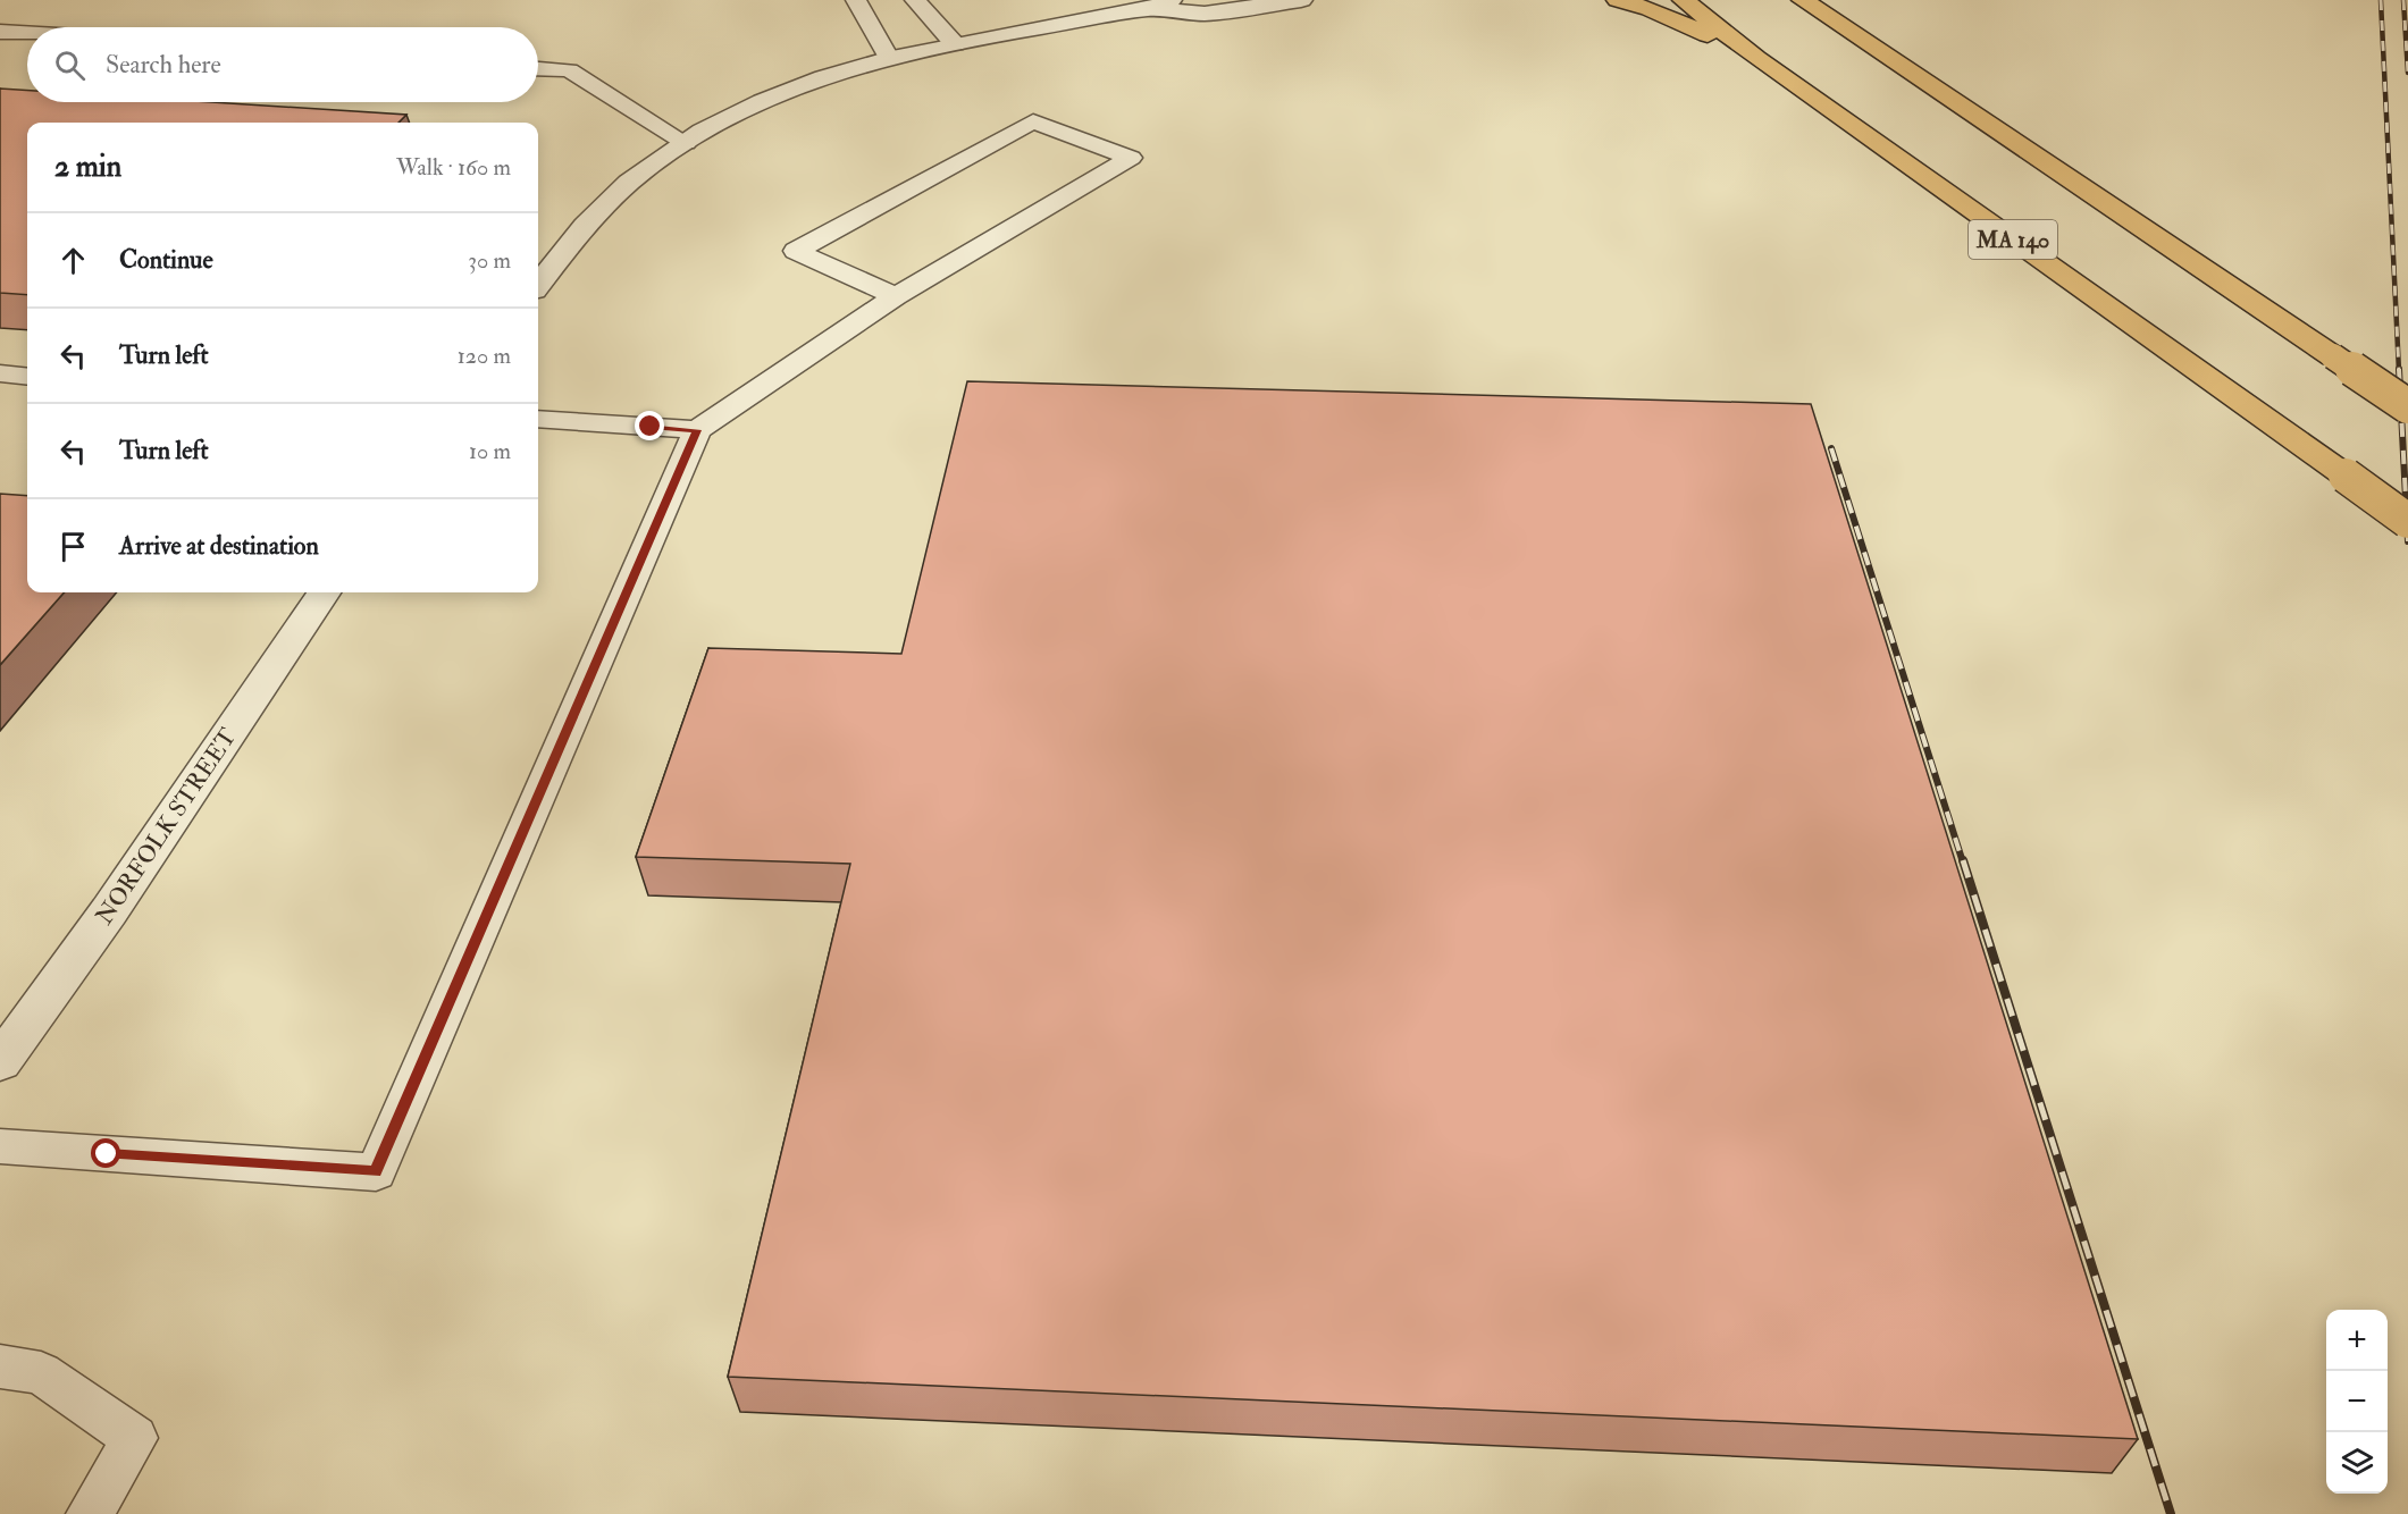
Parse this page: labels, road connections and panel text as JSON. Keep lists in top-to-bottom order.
{
  "streets": {
    "highway": ["MA 140"],
    "street": ["NORFOLK STREET"]
  },
  "page": {
    "search": "Search here",
    "heading": ["2 min", "Walk · 160 m"],
    "list": [
      ["Continue", "30 m"],
      ["Turn left", "120 m"],
      ["Turn left", "10 m"],
      "Arrive at destination"
    ],
    "map_buttons": ["+", "−"]
  }
}
